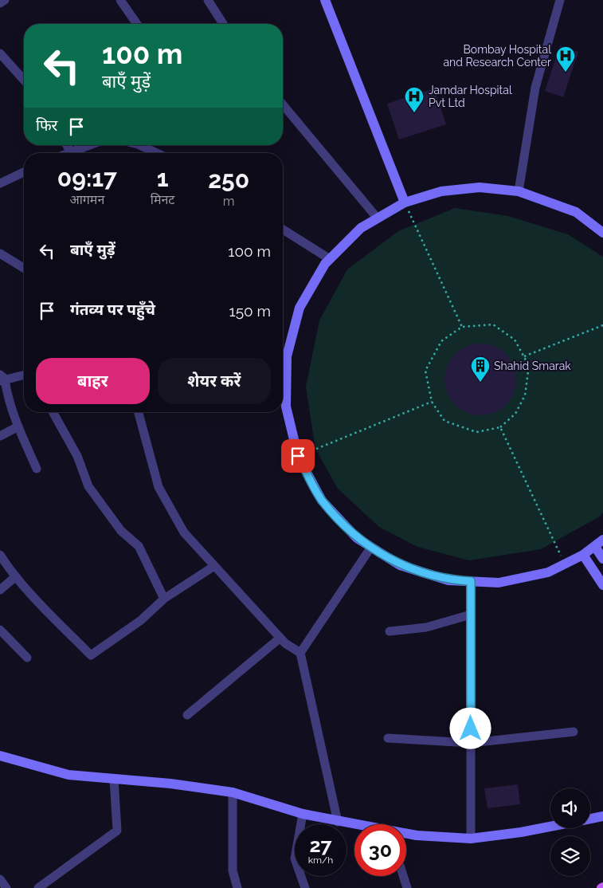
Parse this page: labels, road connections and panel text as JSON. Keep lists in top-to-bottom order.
{
  "places": {
    "hospital": ["Bombay Hospital and Research Center", "Jamdar Hospital Pvt Ltd"],
    "building": ["Shahid Smarak"]
  },
  "page": {
    "turn": ["100 m", "बाएँ मुड़ें"],
    "then": "फिर",
    "eta": [
      "09:17",
      "आगमन",
      "1",
      "मिनट",
      "250",
      "m"
    ],
    "list": [
      {
        "name": "बाएँ मुड़ें",
        "value": "100 m"
      },
      {
        "name": "गंतव्य पर पहुँचे",
        "value": "150 m"
      }
    ],
    "buttons": ["बाहर", "शेयर करें"],
    "speed": "27 km/h",
    "limit": "30"
  }
}
